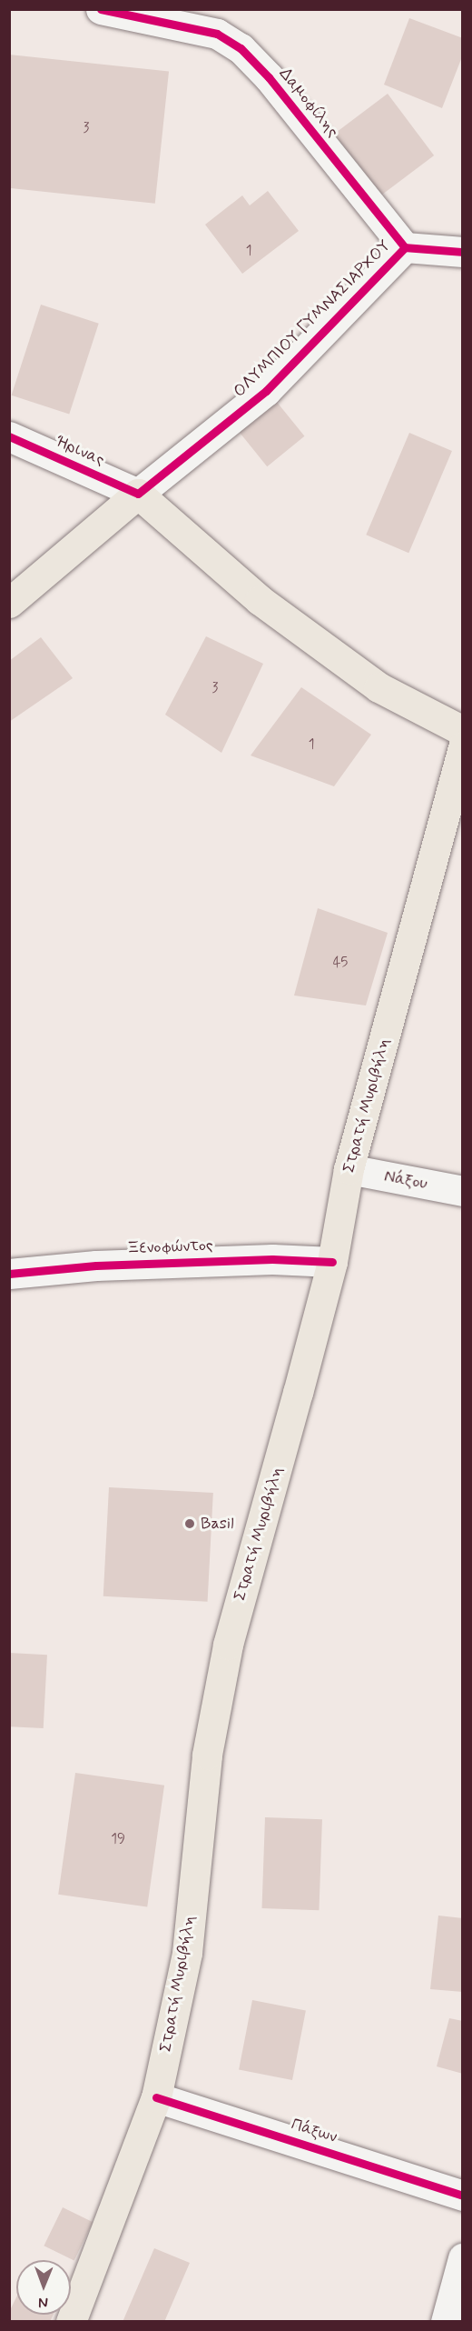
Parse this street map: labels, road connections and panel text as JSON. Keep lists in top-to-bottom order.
{
  "streets": {
    "main road": ["ΟΛΥΜΠΙΟΥ ΓΥΜΝΑΣΙΑΡΧΟΥ", "Ήρινας", "Στρατή Μυριβήλη"],
    "street": [
      "Δαμοφίλης",
      "Νάξου",
      "Ξενοφώντος",
      "Πάξων"
    ]
  },
  "crossings": [
    ["Δαμοφίλης", "ΟΛΥΜΠΙΟΥ ΓΥΜΝΑΣΙΑΡΧΟΥ"],
    ["ΟΛΥΜΠΙΟΥ ΓΥΜΝΑΣΙΑΡΧΟΥ", "Ήρινας"],
    ["Στρατή Μυριβήλη", "Νάξου"],
    ["Στρατή Μυριβήλη", "Ξενοφώντος"],
    ["Στρατή Μυριβήλη", "Πάξων"]
  ],
  "places": ["Basil"],
  "house_numbers": [
    "3",
    "1",
    "3",
    "1",
    "45",
    "19"
  ],
  "north": "bottom"
}
